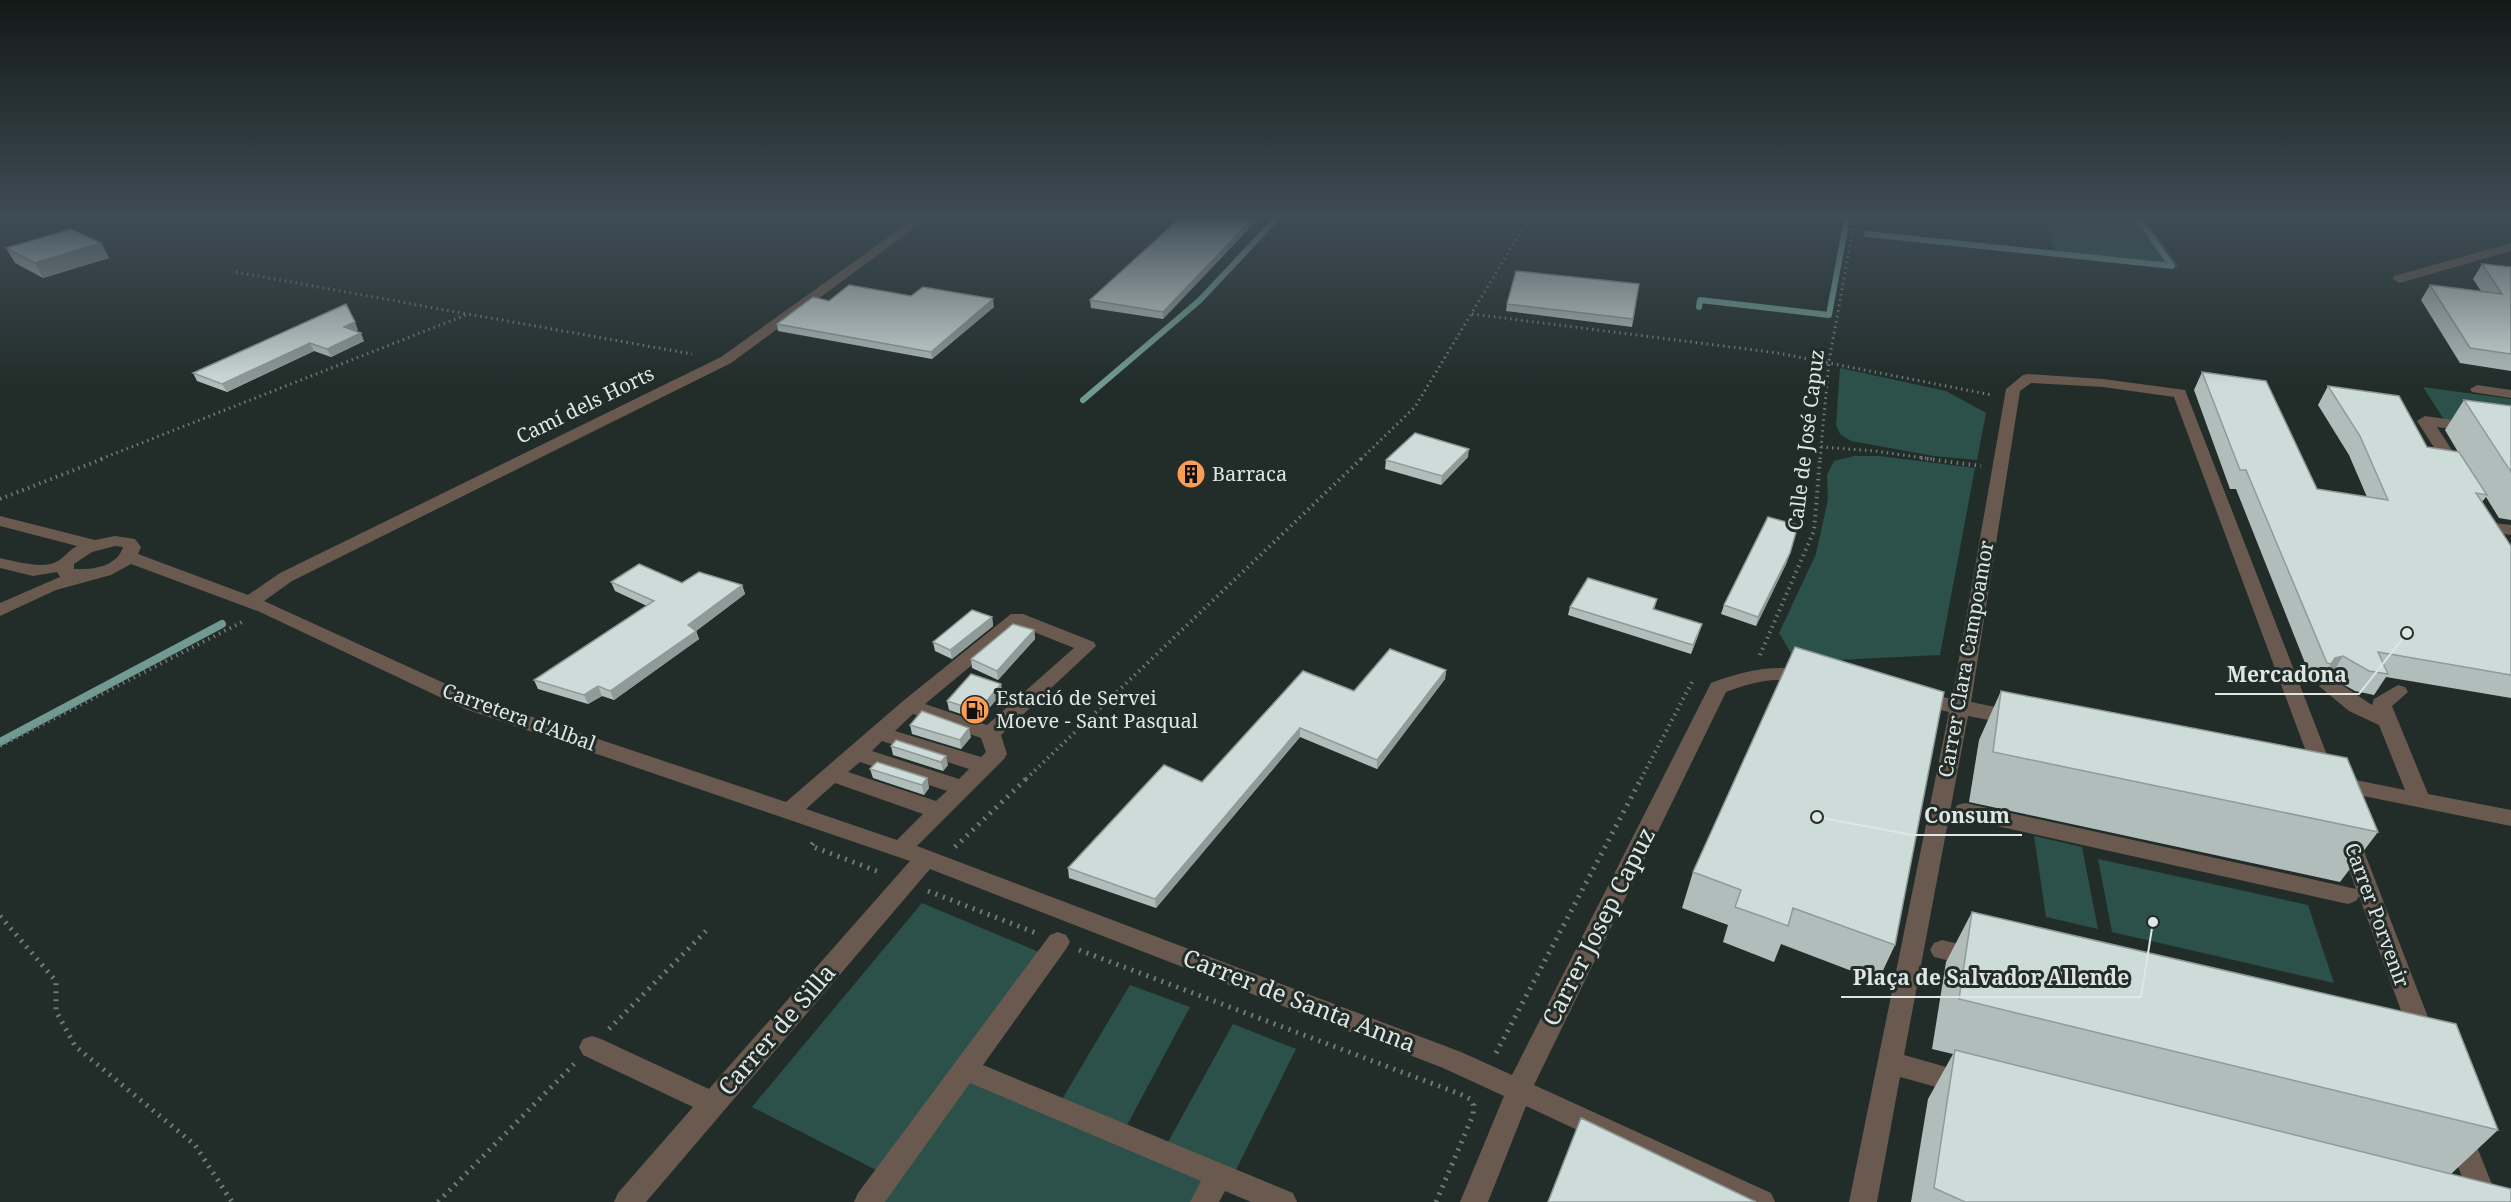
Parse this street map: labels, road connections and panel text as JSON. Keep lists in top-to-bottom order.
{
  "streets": {
    "street": [
      "Camí dels Horts",
      "Carrer Clara Campoamor",
      "Carretera d'Albal",
      "Carrer Porvenir",
      "Carrer Josep Capuz",
      "Carrer de Santa Anna",
      "Carrer de Silla"
    ],
    "path": ["Calle de José Capuz"]
  },
  "crossings": [
    ["Camí dels Horts", "Carretera d'Albal"],
    ["Carrer Clara Campoamor", "Carrer Porvenir"],
    ["Carretera d'Albal", "Carrer de Santa Anna"],
    ["Carrer Josep Capuz", "Carrer de Santa Anna"],
    ["Carrer de Santa Anna", "Carrer de Silla"]
  ],
  "places": {
    "building": ["Barraca"],
    "other": ["Mercadona", "Consum", "Plaça de Salvador Allende"],
    "fuel station": ["Estació de Servei Moeve - Sant Pasqual"]
  }
}
